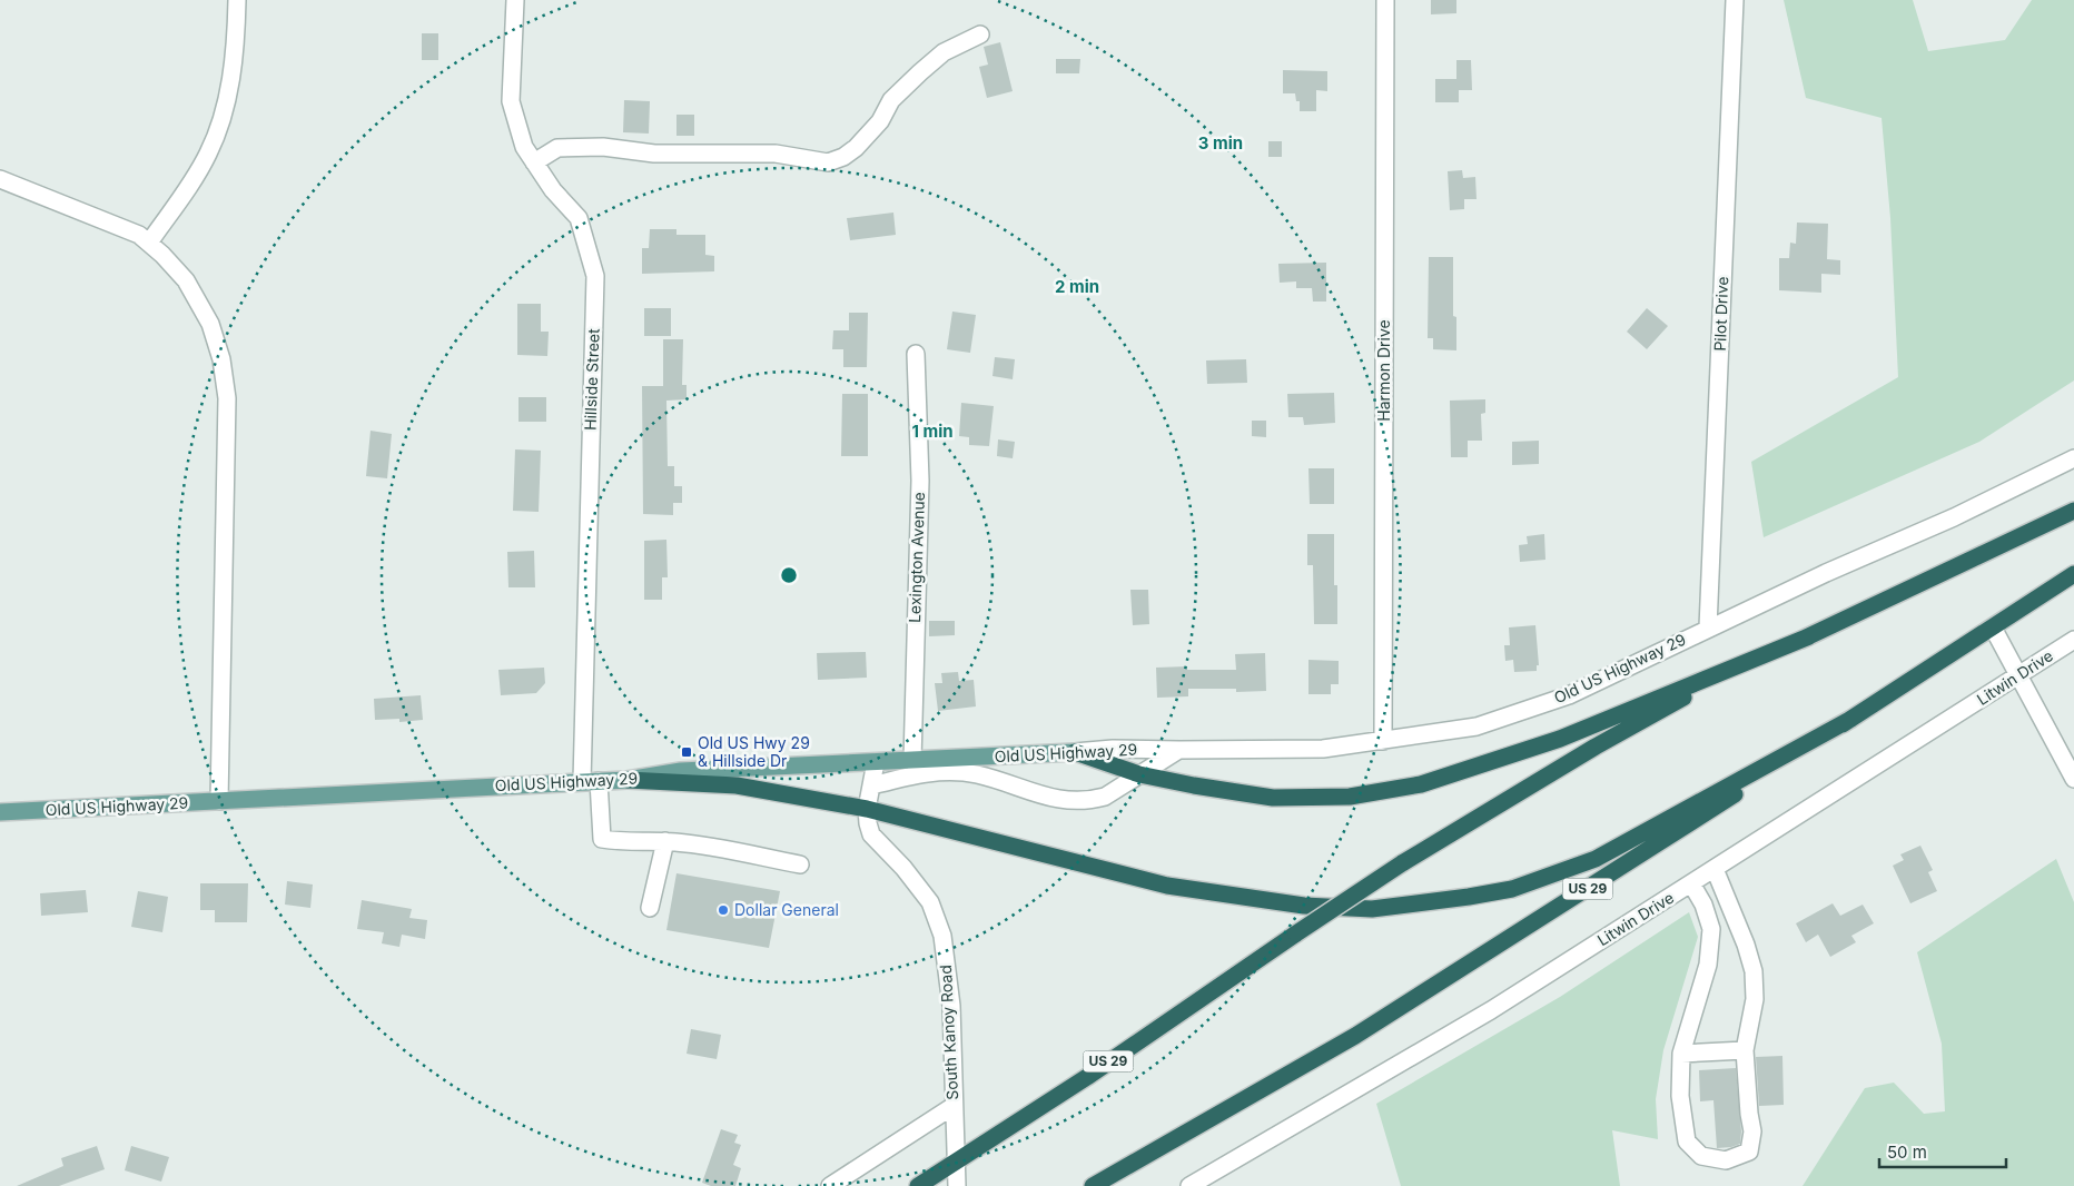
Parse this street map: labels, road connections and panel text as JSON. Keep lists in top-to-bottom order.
{
  "streets": {
    "highway": ["US 29"],
    "main road": ["Old US Highway 29"],
    "street": [
      "Pilot Drive",
      "Harmon Drive",
      "Hillside Street",
      "Lexington Avenue",
      "Litwin Drive",
      "South Kanoy Road"
    ]
  },
  "crossings": [
    ["Pilot Drive", "Old US Highway 29"],
    ["Harmon Drive", "Old US Highway 29"],
    ["Hillside Street", "Old US Highway 29"],
    ["Lexington Avenue", "Old US Highway 29"],
    ["Old US Highway 29", "South Kanoy Road"],
    ["US 29", "South Kanoy Road"]
  ],
  "places": {
    "transit": ["Old US Hwy 29 & Hillside Dr"],
    "other": ["Dollar General"]
  },
  "scale_bar": "50 m",
  "rings": ["3 min", "2 min", "1 min"]
}
